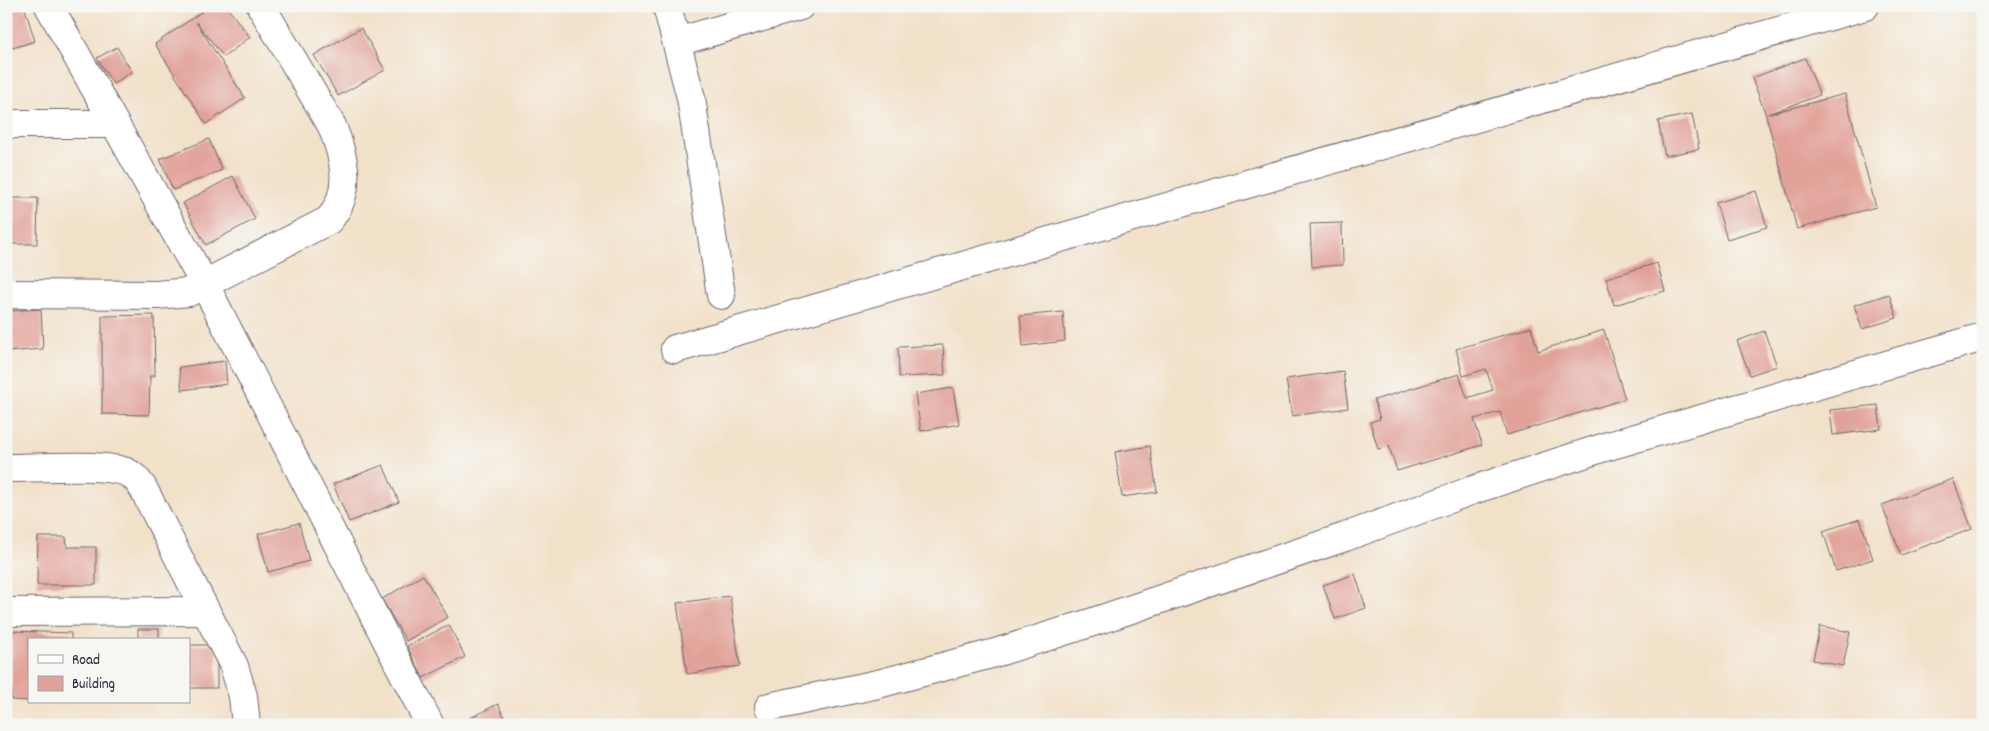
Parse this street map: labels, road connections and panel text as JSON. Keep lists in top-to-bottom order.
{
  "legend": ["Road", "Building"]
}
